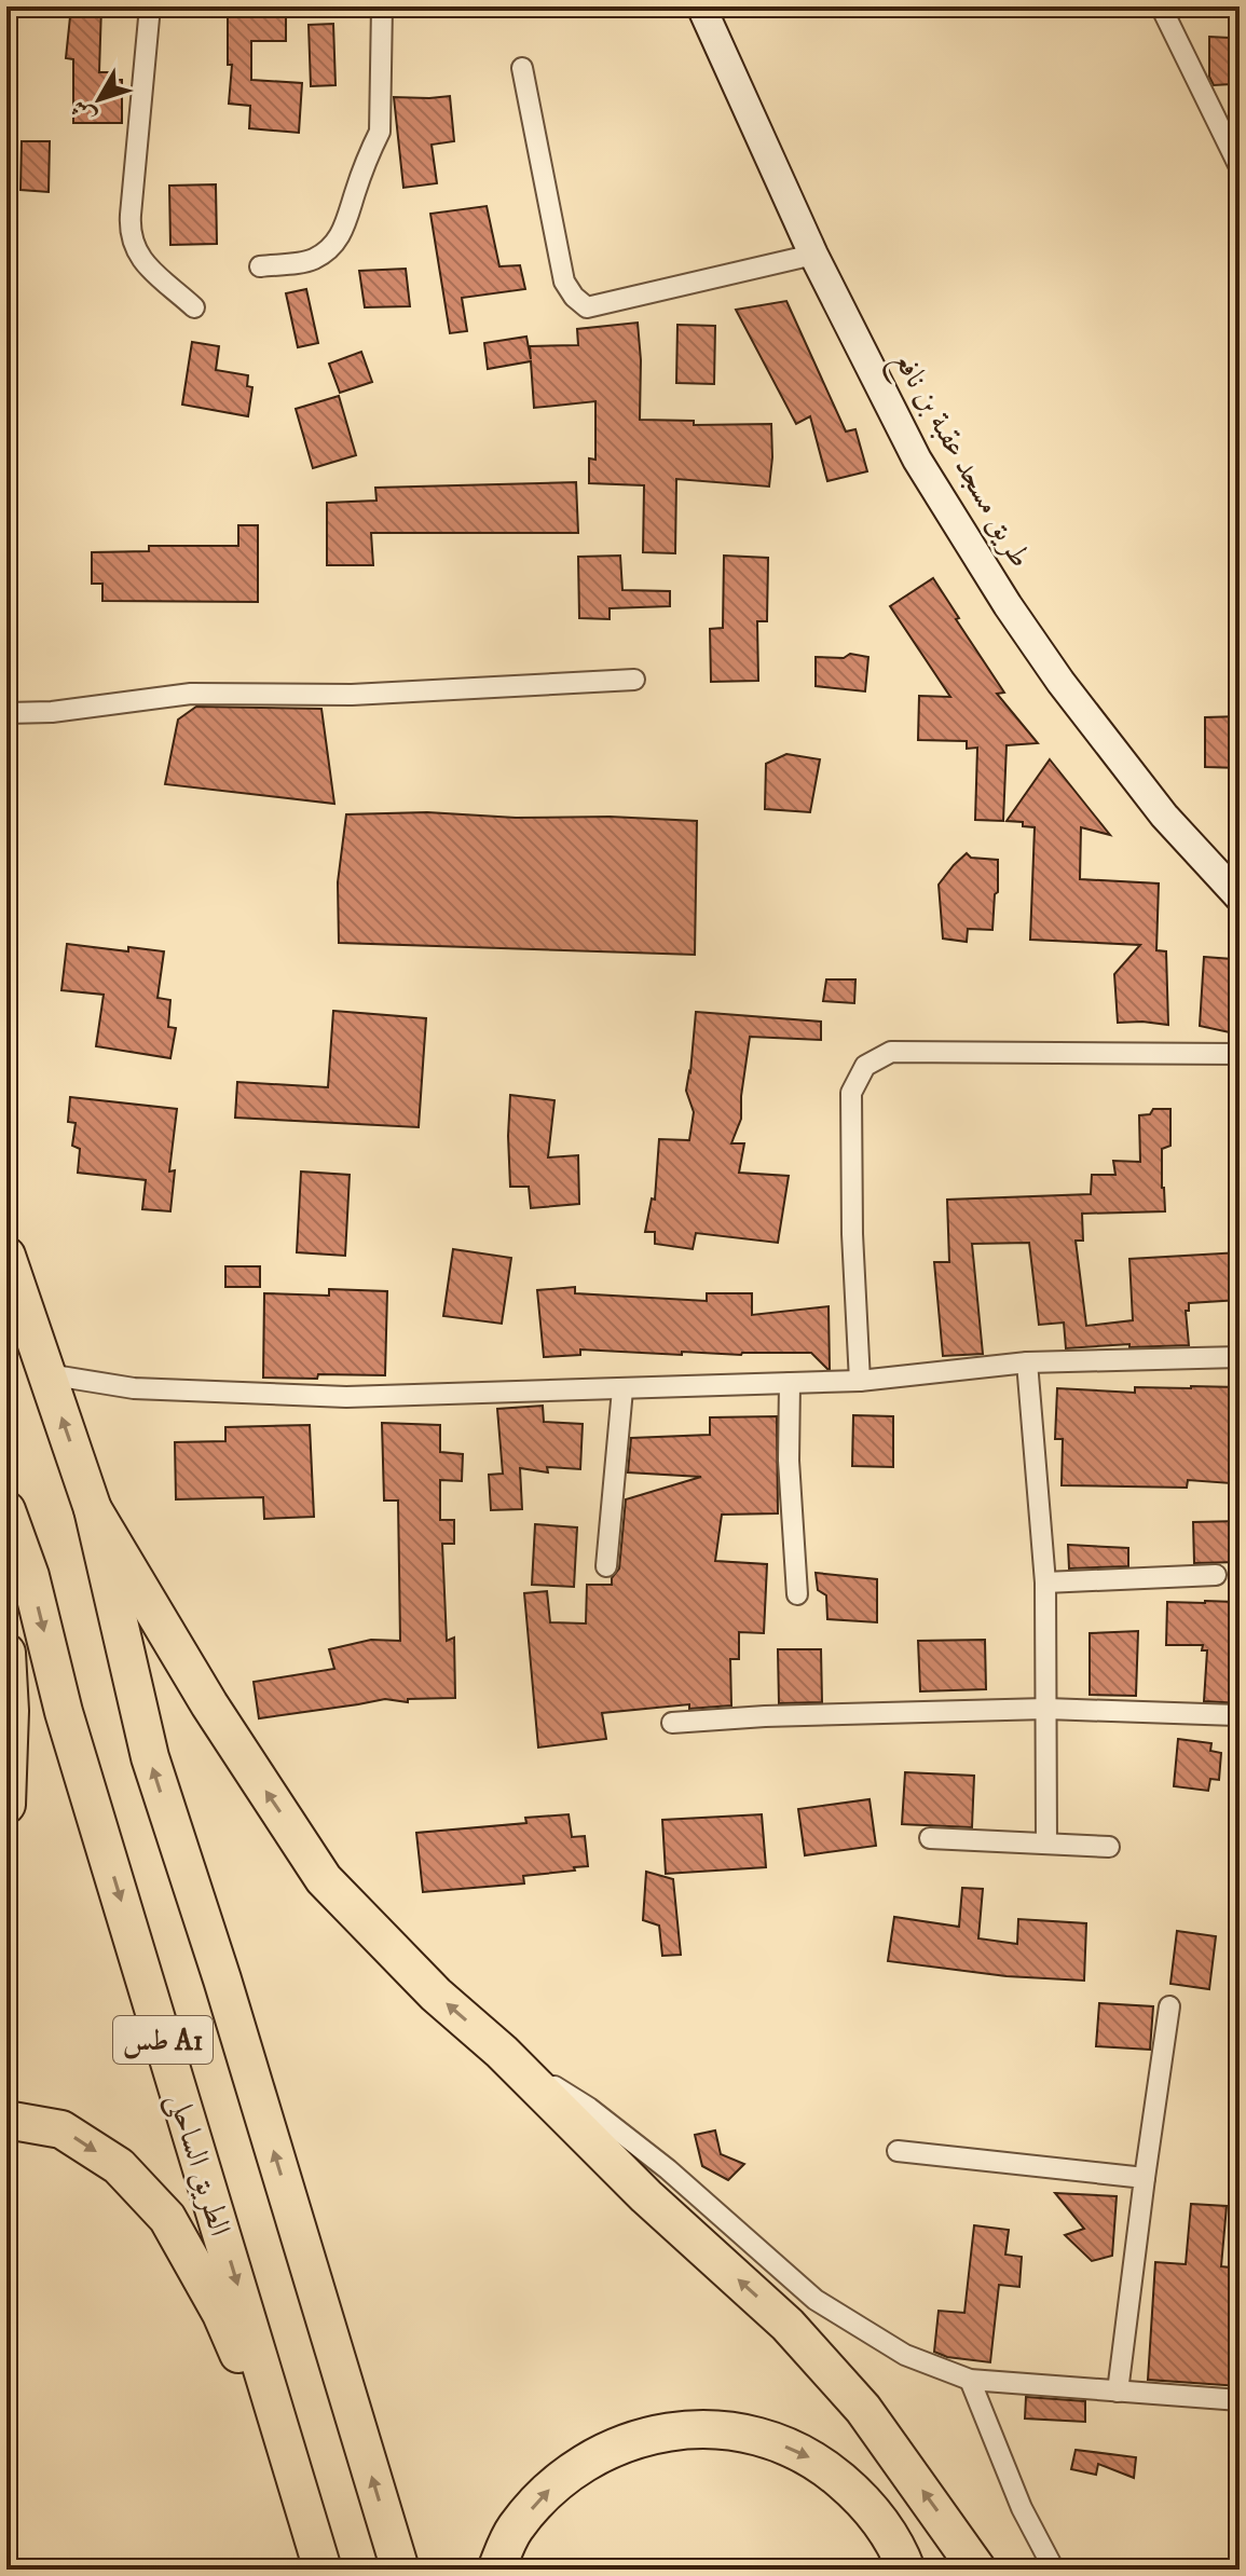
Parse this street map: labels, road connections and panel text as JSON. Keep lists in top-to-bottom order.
{
  "streets": {
    "highway": ["طس A1", "الطريق الساحلى"],
    "street": ["طريق مسجد عقبة بن نافع"]
  },
  "north": "bottom left"
}
